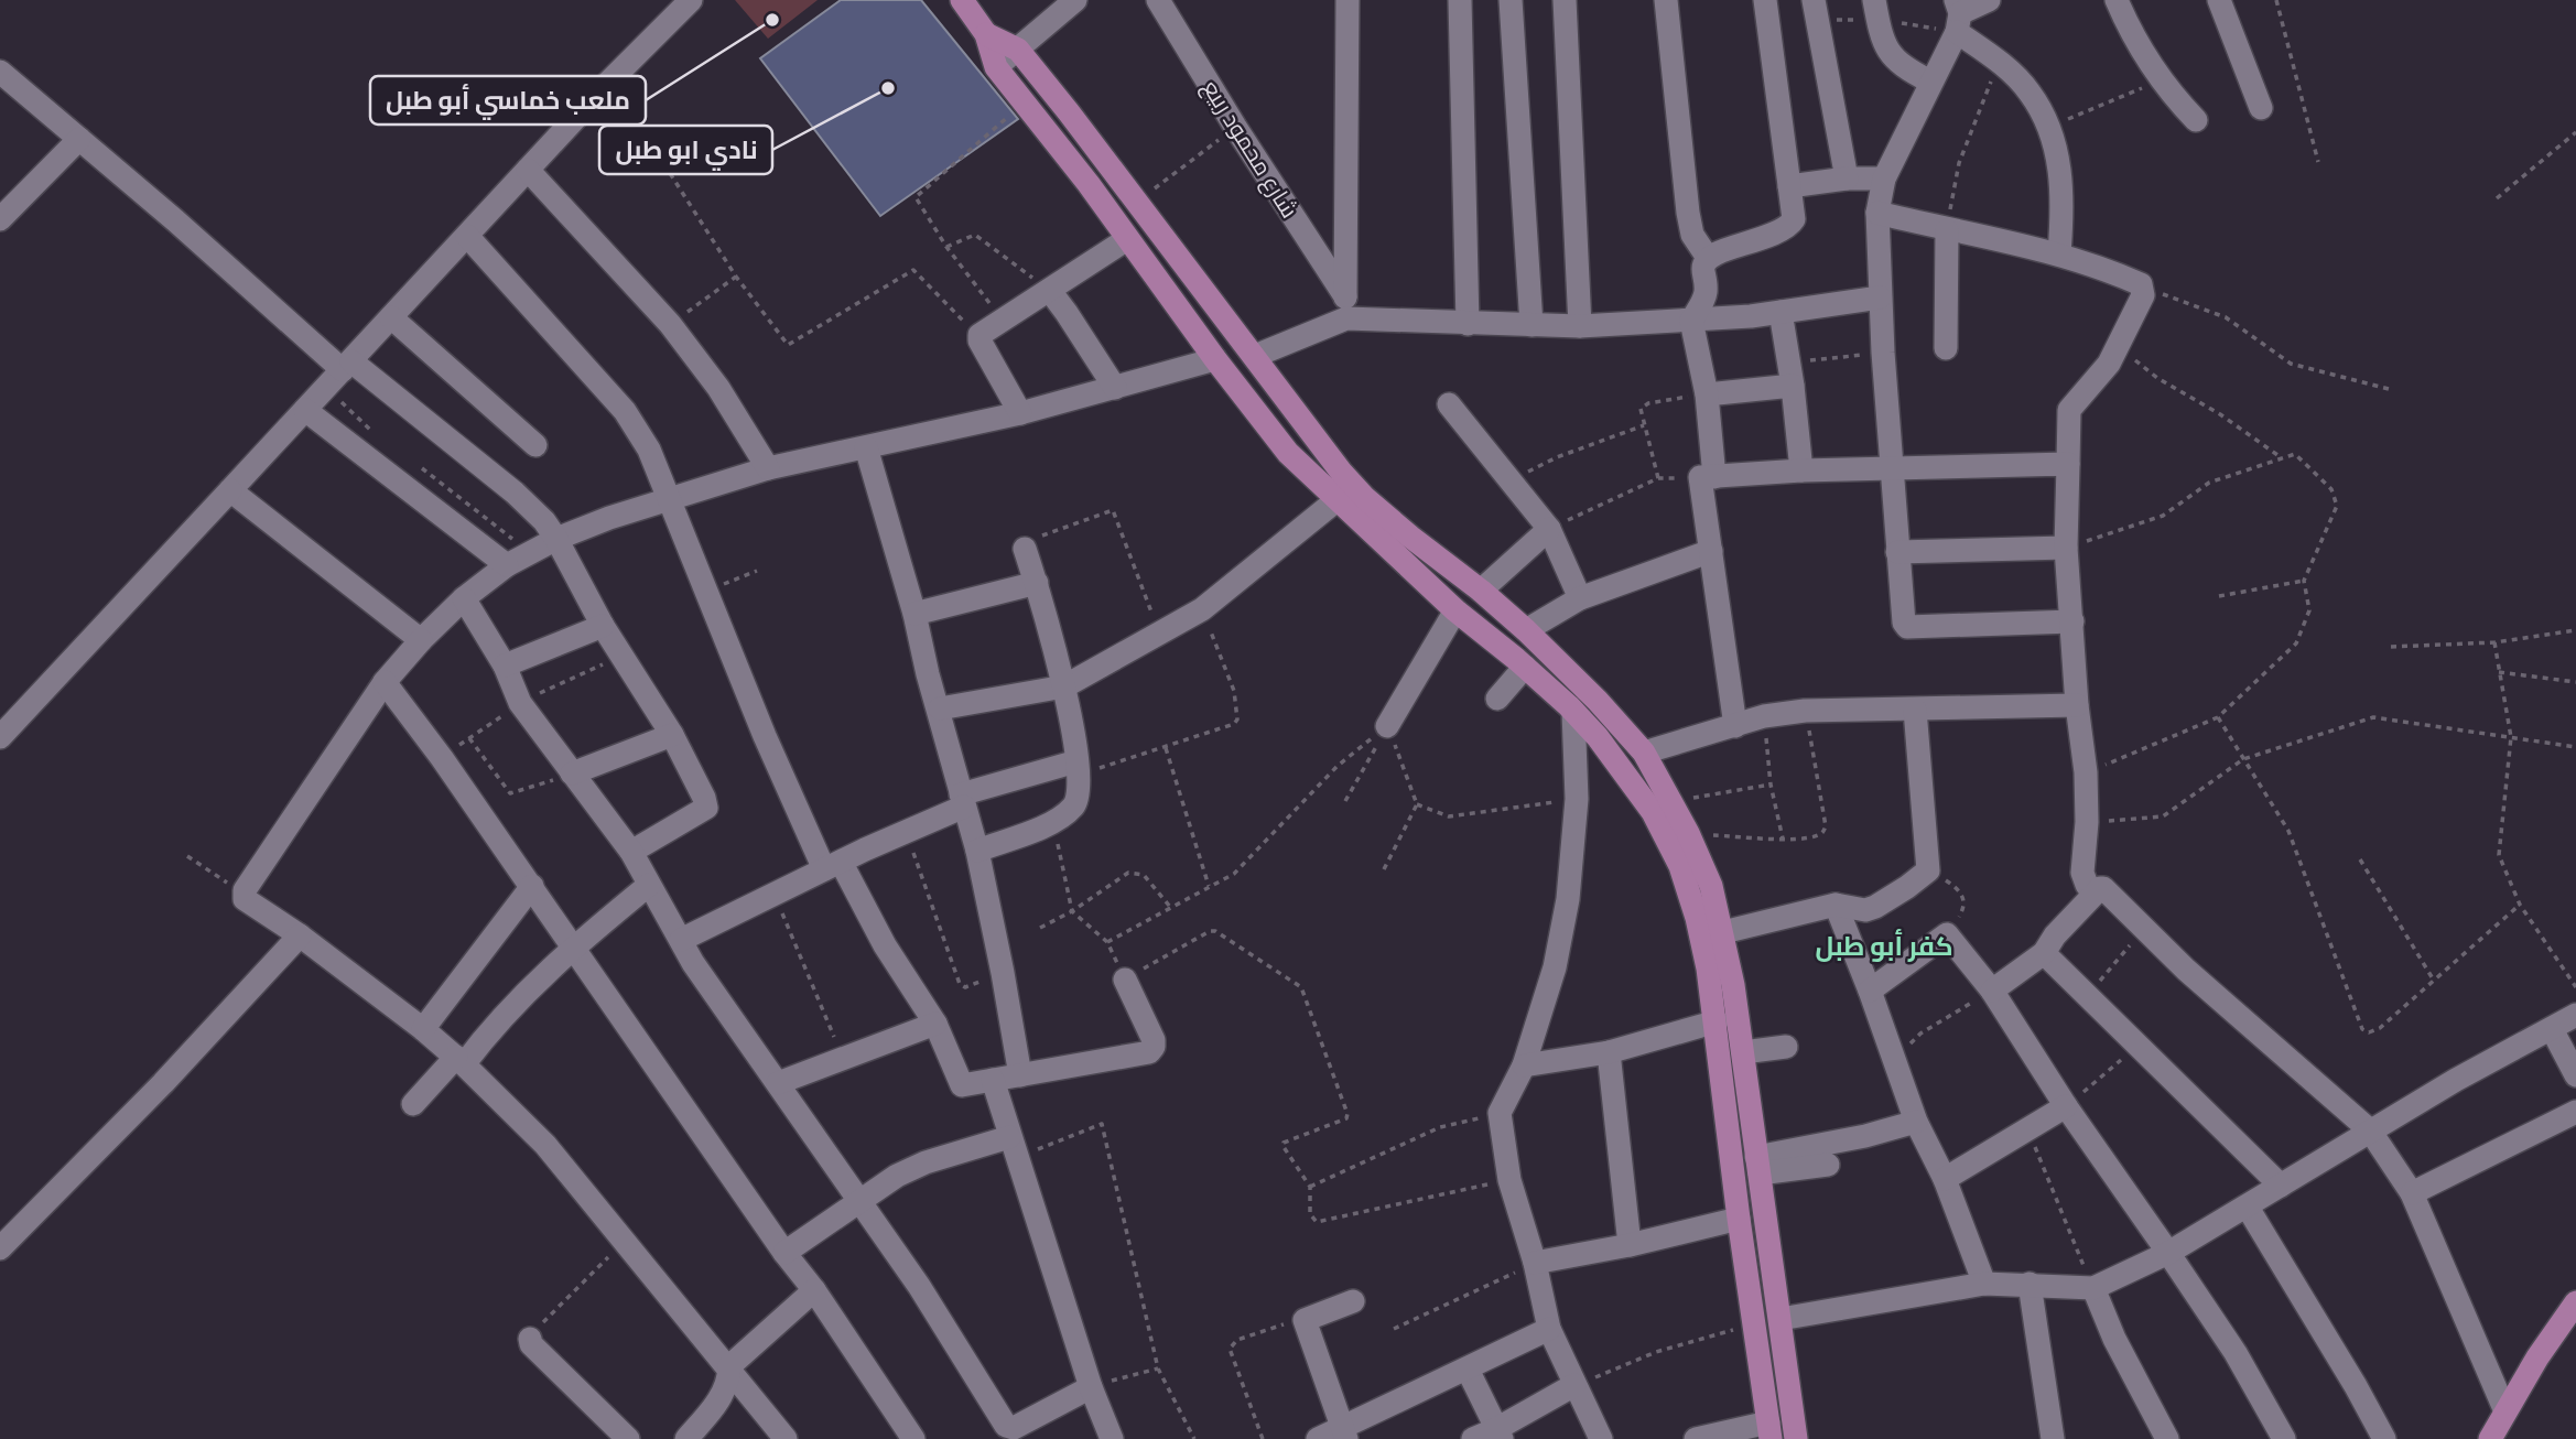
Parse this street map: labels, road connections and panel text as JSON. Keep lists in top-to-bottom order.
{
  "streets": {
    "street": ["شارع محمود ربيع"]
  },
  "districts": ["كفر أبو طبل"],
  "places": ["ملعب خماسي أبو طبل", "نادي ابو طبل"]
}
